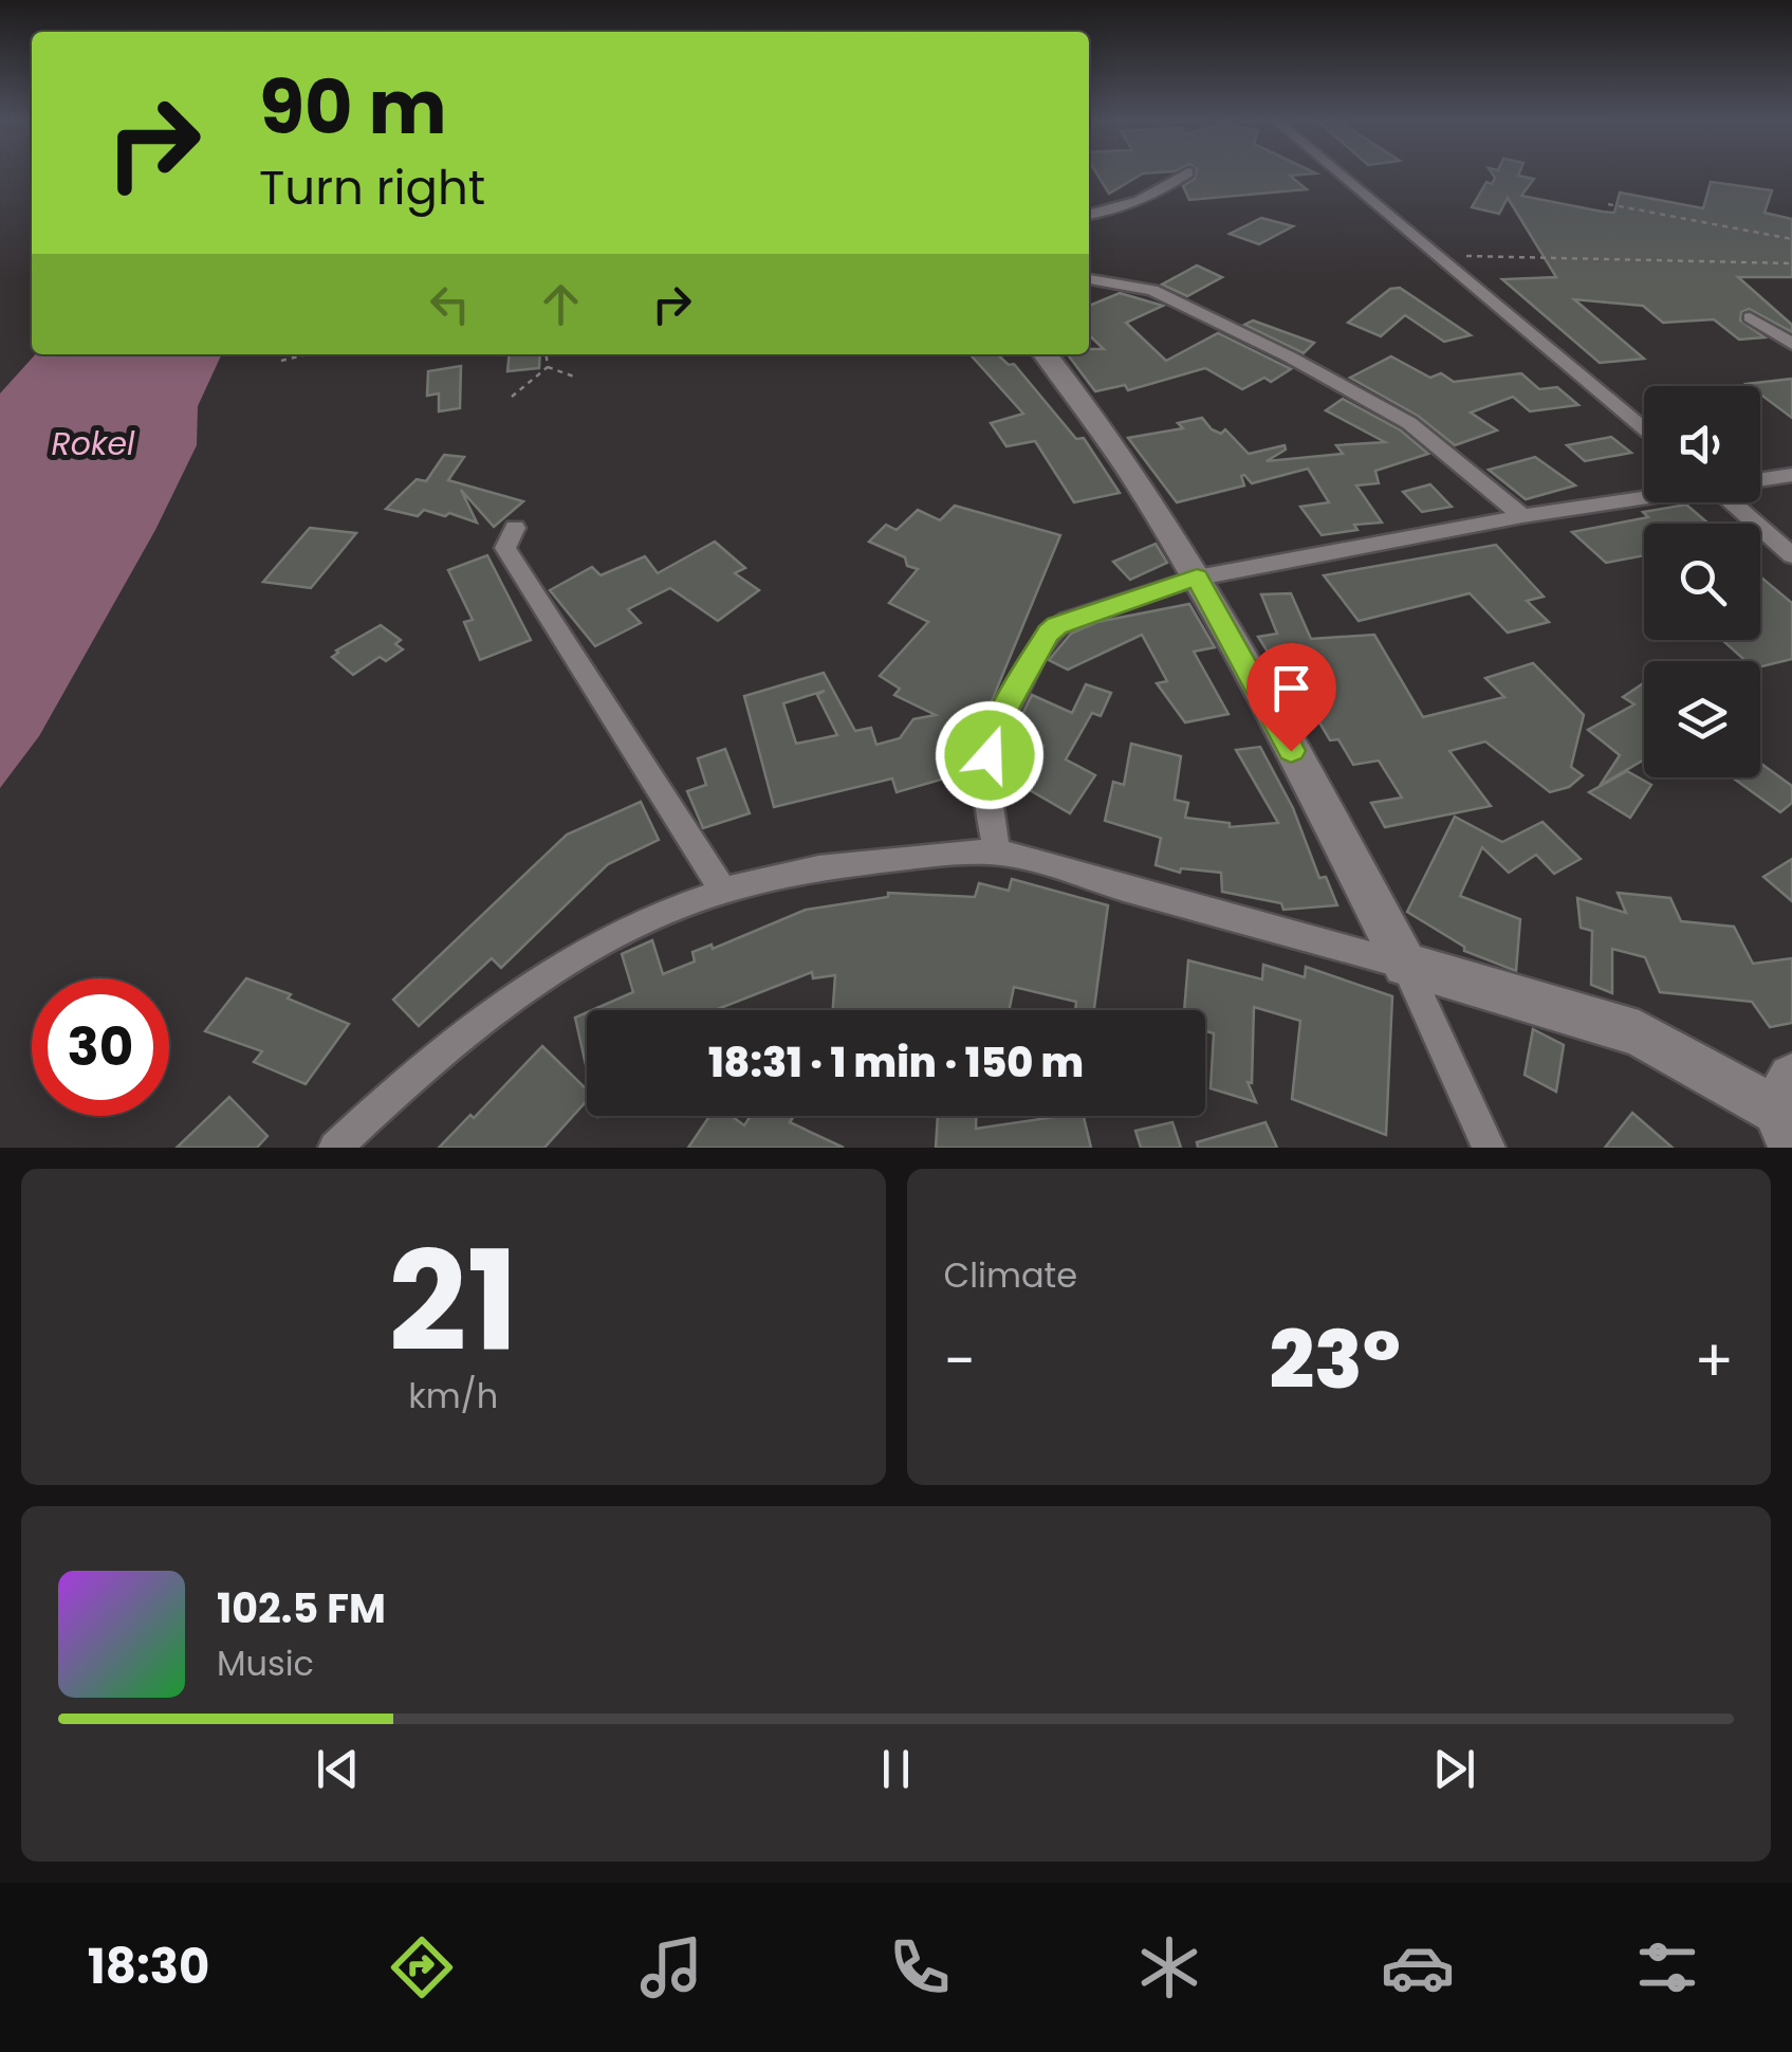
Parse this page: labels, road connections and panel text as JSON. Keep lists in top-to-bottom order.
{
  "water": ["Rokel"],
  "page": {
    "turn": ["90 m", "Turn right"],
    "limit": "30",
    "trip": "18:31 · 1 min · 150 m",
    "tile": [
      ["21", "km/h"],
      "Climate"
    ],
    "heat": ["−", "23°", "+"],
    "song": ["102.5 FM", "Music"],
    "tabs": "18:30"
  }
}
